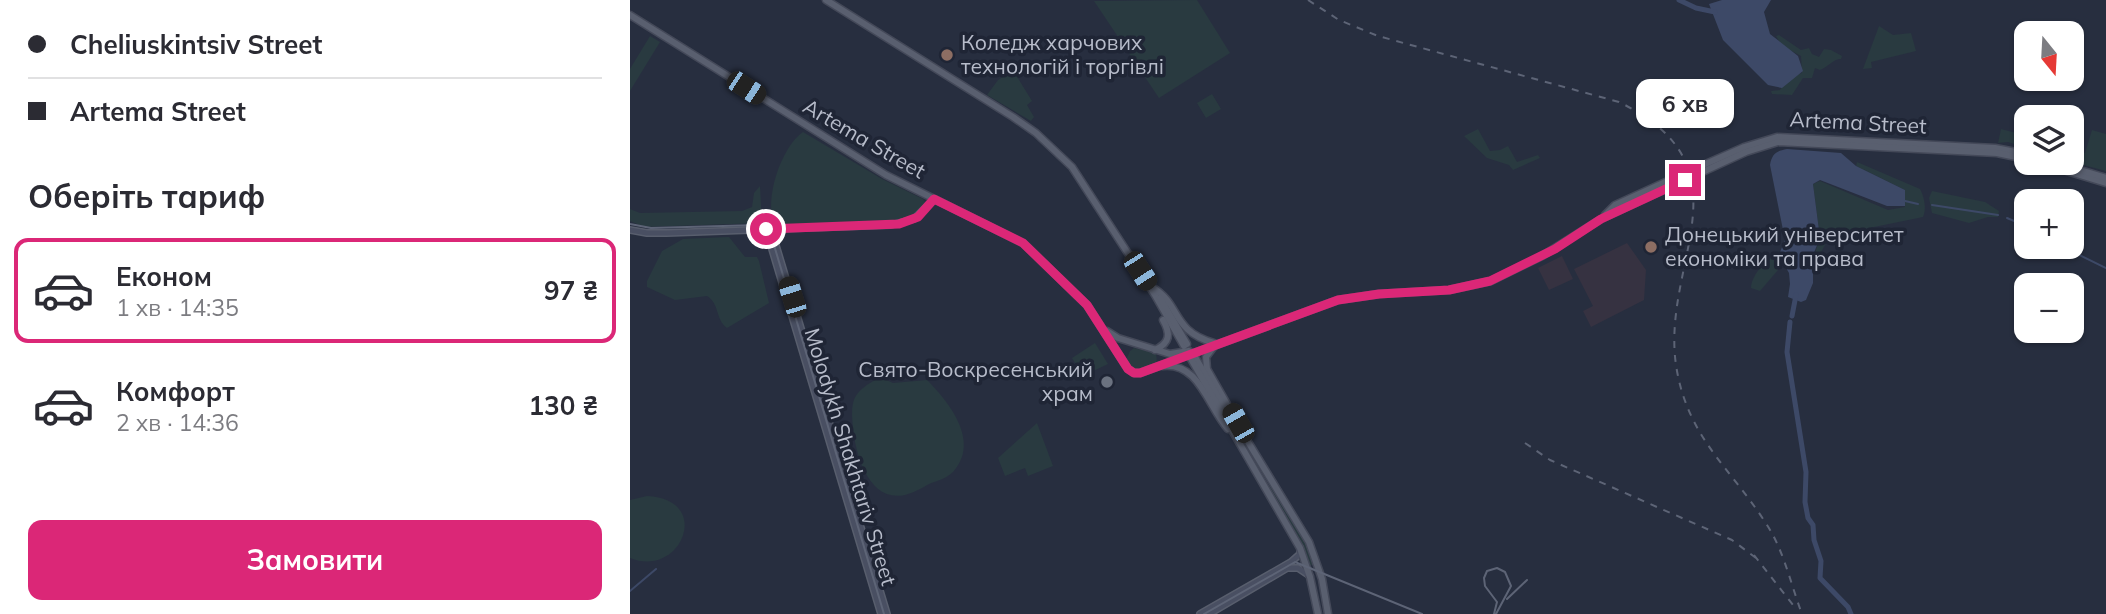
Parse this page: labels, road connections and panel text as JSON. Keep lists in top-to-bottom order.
{
  "streets": {
    "main road": ["Artema Street", "Molodykh Shakhtariv Street"]
  },
  "places": ["Коледж харчових технологій і торгівлі", "Донецький університет економіки та права", "Свято-Воскресенський храм"],
  "north": "bottom",
  "page": {
    "banner": ["Cheliuskintsiv Street", "Artema Street"],
    "map_buttons": ["+", "−"],
    "bubble": "6 хв",
    "heading": "Оберіть тариф",
    "list": [
      {
        "name": "Економ",
        "note": "1 хв · 14:35",
        "value": "97 ₴"
      },
      {
        "name": "Комфорт",
        "note": "2 хв · 14:36",
        "value": "130 ₴"
      }
    ],
    "buttons": "Замовити"
  }
}
